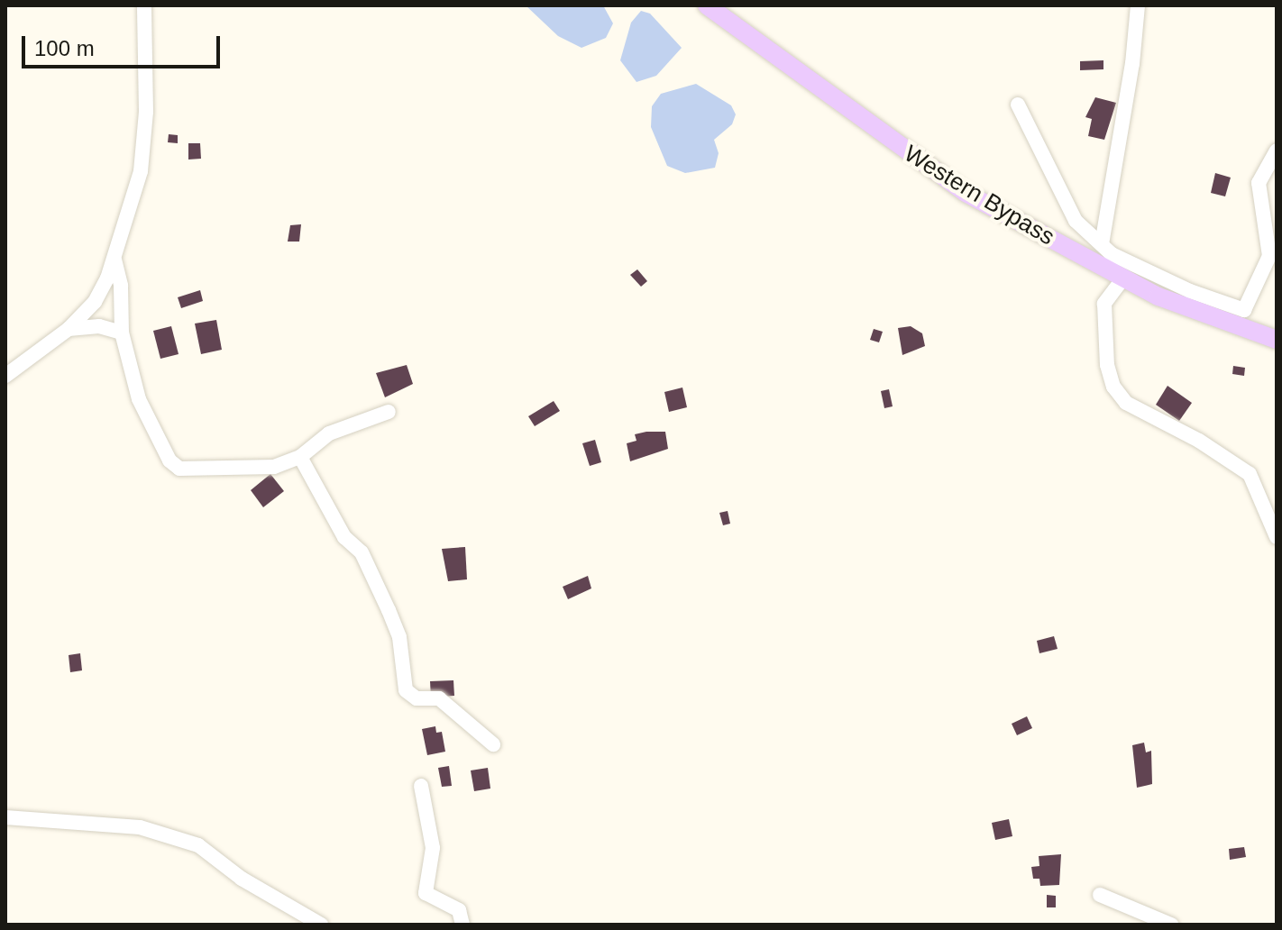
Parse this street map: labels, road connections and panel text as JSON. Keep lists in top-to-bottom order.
{
  "streets": {
    "main road": ["Western Bypass"]
  },
  "scale_bar": "100 m"
}
